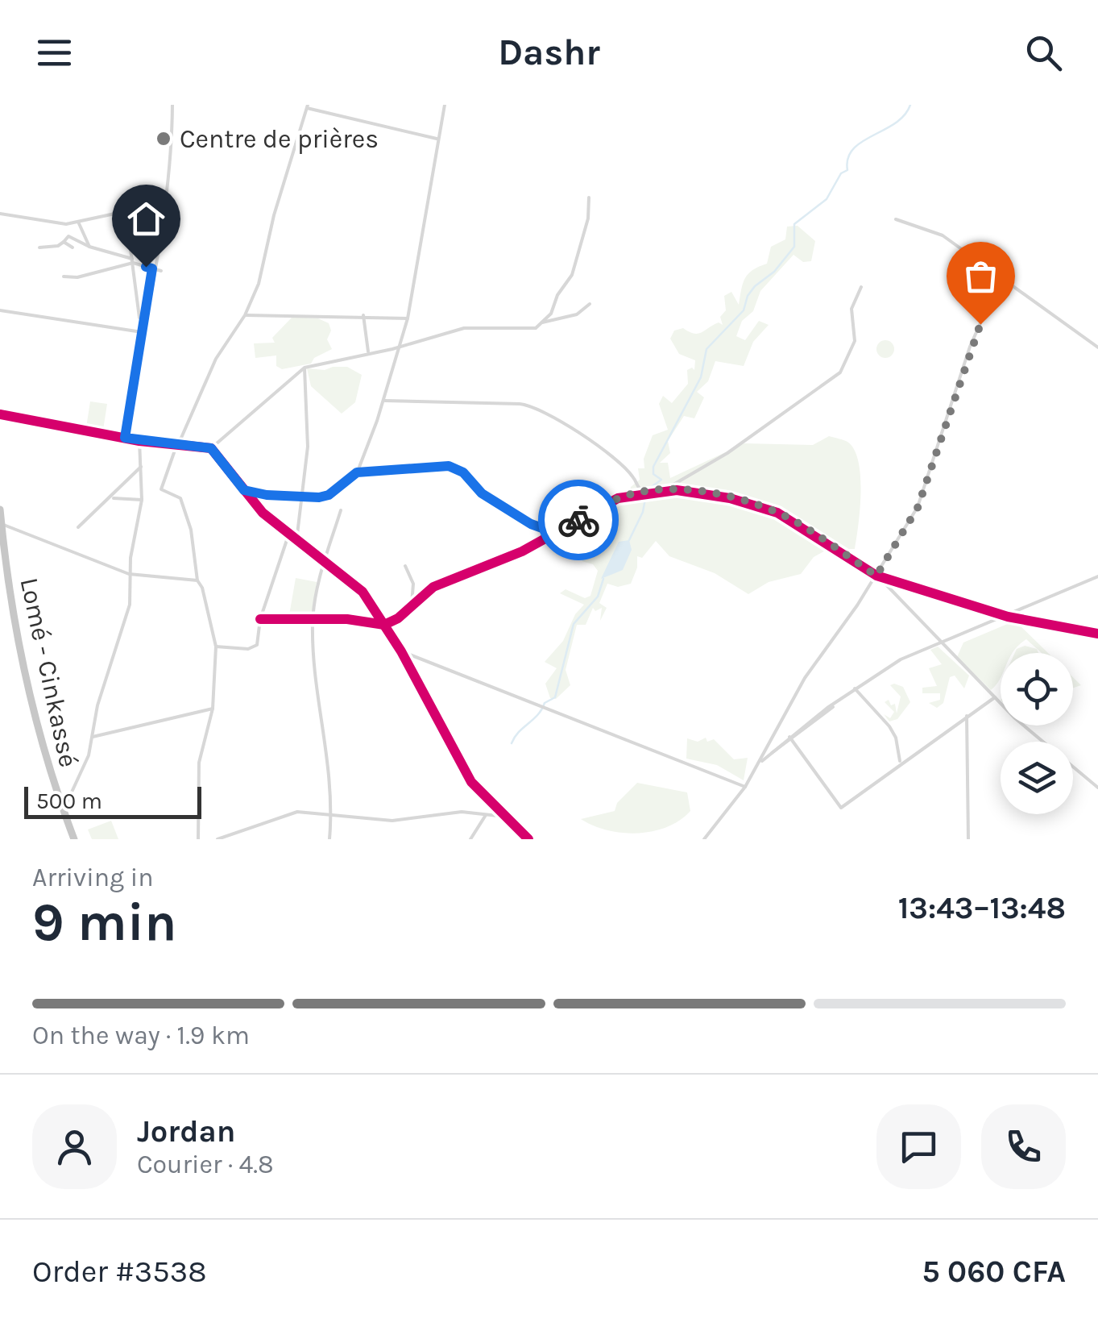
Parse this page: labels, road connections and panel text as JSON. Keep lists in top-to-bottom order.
{
  "streets": {
    "highway": ["Lomé - Cinkassé"]
  },
  "places": ["Centre de prières"],
  "scale_bar": "500 m",
  "page": {
    "header": "Dashr",
    "scale": "500 m",
    "heading": ["9 min", "Arriving in", "13:43–13:48"],
    "panel": [
      "Jordan",
      "Courier · 4.8",
      "Order #3538",
      "5 060 CFA"
    ],
    "bar": "On the way · 1.9 km"
  }
}
